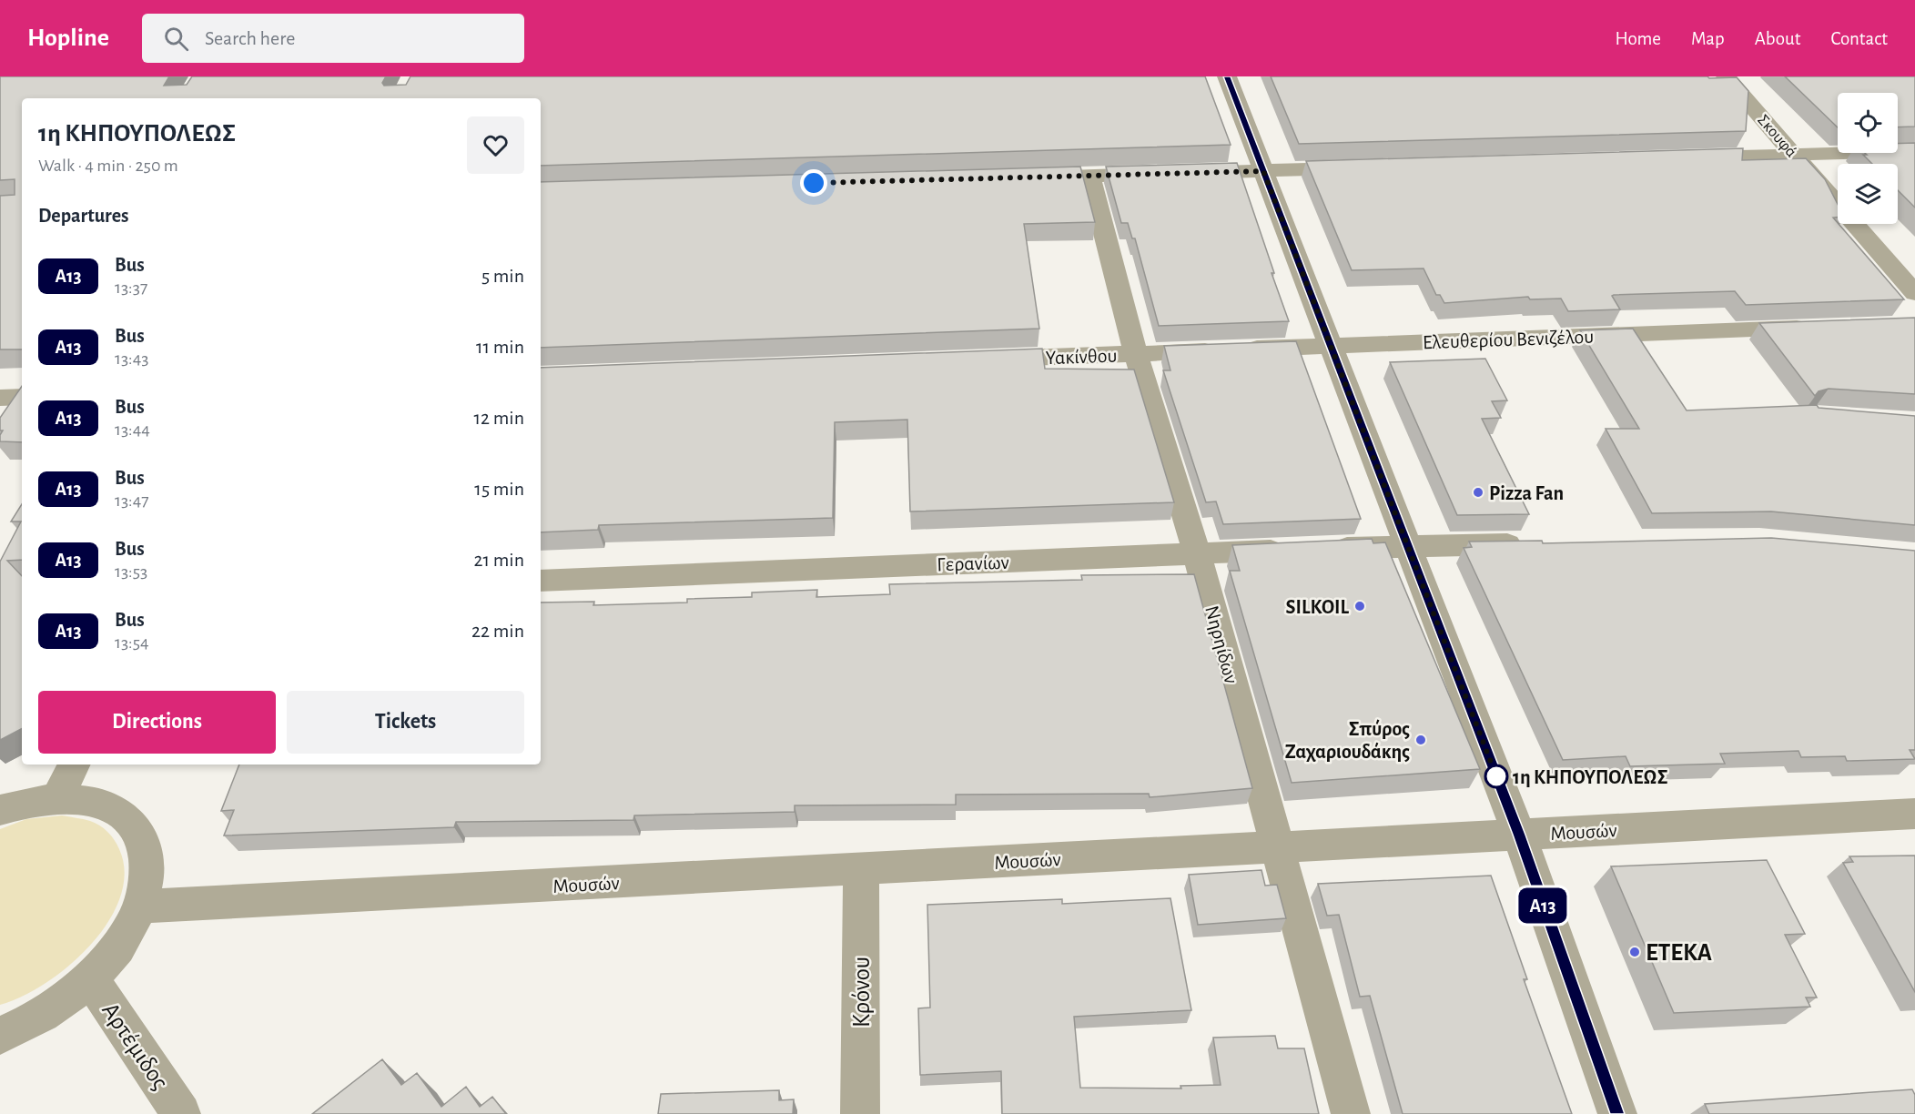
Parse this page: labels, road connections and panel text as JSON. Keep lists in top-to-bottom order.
{
  "streets": {
    "street": [
      "Σκουφά",
      "Ελευθερίου Βενιζέλου",
      "Υακίνθου",
      "Γερανίων",
      "Νηρηίδων",
      "Μουσών",
      "Κρόνου",
      "Αρτέμιδος"
    ]
  },
  "crossings": [
    ["Ελευθερίου Βενιζέλου", "Υακίνθου"],
    ["Υακίνθου", "Νηρηίδων"],
    ["Γερανίων", "Νηρηίδων"],
    ["Νηρηίδων", "Μουσών"],
    ["Μουσών", "Κρόνου"]
  ],
  "places": [
    "Pizza Fan",
    "SILKOIL",
    "Σπύρος Ζαχαριουδάκης",
    "1η ΚΗΠΟΥΠΟΛΕΩΣ",
    "ETEKA"
  ],
  "lines": ["bus line A13"],
  "page": {
    "header": "Hopline",
    "search": "Search here",
    "nav": [
      "Home",
      "Map",
      "About",
      "Contact"
    ],
    "on_map": "A13",
    "heading": [
      ["1η ΚΗΠΟΥΠΟΛΕΩΣ", "Walk · 4 min · 250 m"],
      "Departures"
    ],
    "list": [
      {
        "mark": "A13",
        "name": "Bus",
        "note": "13:37",
        "value": "5 min"
      },
      {
        "mark": "Α13",
        "name": "Bus",
        "note": "13:43",
        "value": "11 min"
      },
      {
        "mark": "A13",
        "name": "Bus",
        "note": "13:44",
        "value": "12 min"
      },
      {
        "mark": "Α13",
        "name": "Bus",
        "note": "13:47",
        "value": "15 min"
      },
      {
        "mark": "A13",
        "name": "Bus",
        "note": "13:53",
        "value": "21 min"
      },
      {
        "mark": "Α13",
        "name": "Bus",
        "note": "13:54",
        "value": "22 min"
      }
    ],
    "buttons": ["Directions", "Tickets"]
  }
}
